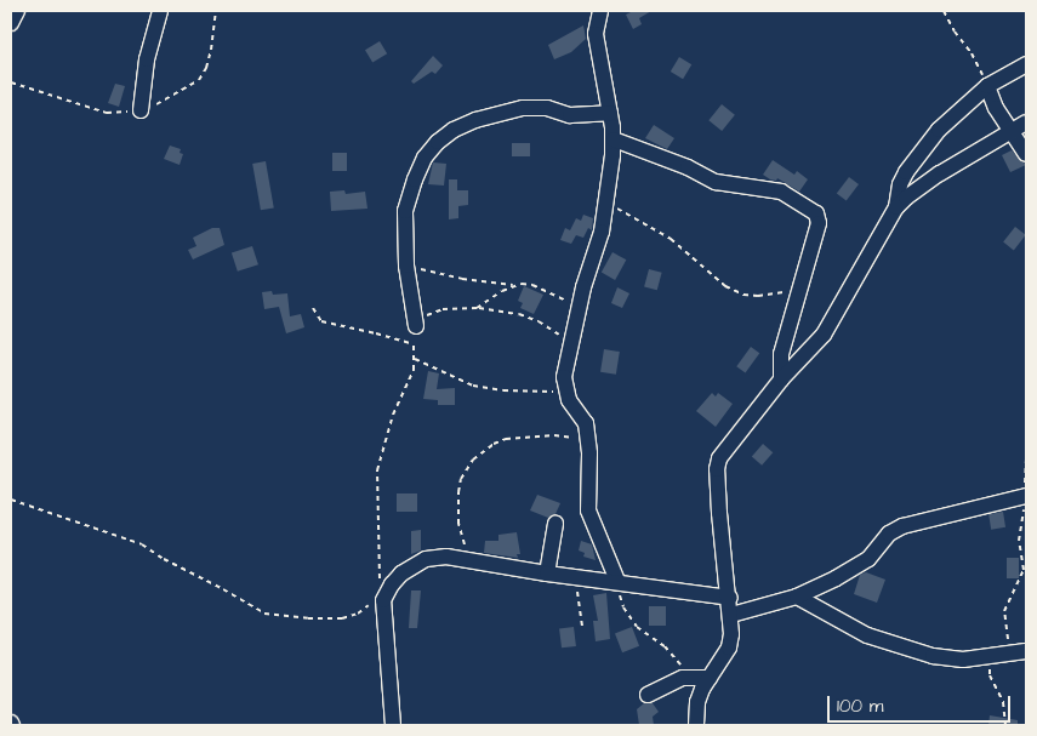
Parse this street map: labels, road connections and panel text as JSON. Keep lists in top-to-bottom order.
{
  "scale_bar": "100 m"
}
